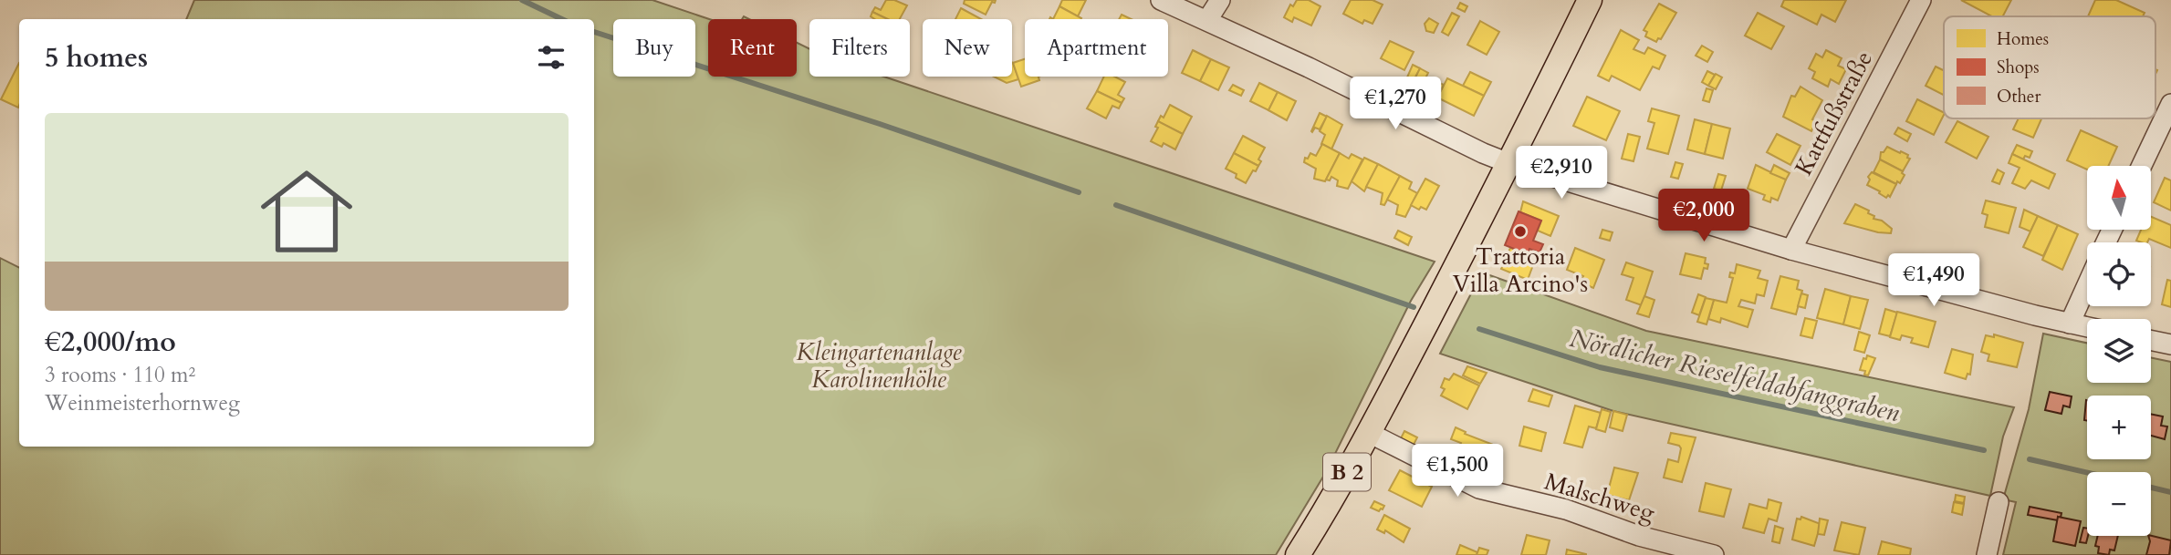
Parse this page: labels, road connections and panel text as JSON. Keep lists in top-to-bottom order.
{
  "streets": {
    "main road": ["B 2"],
    "street": ["Kattfußstraße", "Malschweg"]
  },
  "crossings": [
    ["B 2", "Malschweg"]
  ],
  "water": ["Nördlicher Rieselfeldabfanggraben"],
  "parks": ["Kleingartenanlage Karolinenhöhe"],
  "places": ["Trattoria Villa Arcino's"],
  "legend": ["Homes", "Shops", "Other"],
  "north": "top",
  "page": {
    "chip": [
      "Buy",
      "Rent",
      "Filters",
      "New",
      "Apartment"
    ],
    "heading": "5 homes",
    "price": [
      "€1,270",
      "€2,910",
      "€2,000",
      "€1,490",
      "€1,500"
    ],
    "list": [
      {
        "name": "€2,000/mo",
        "note": "3 rooms · 110 m² · Weinmeisterhornweg"
      }
    ],
    "map_buttons": ["+", "−"]
  }
}
